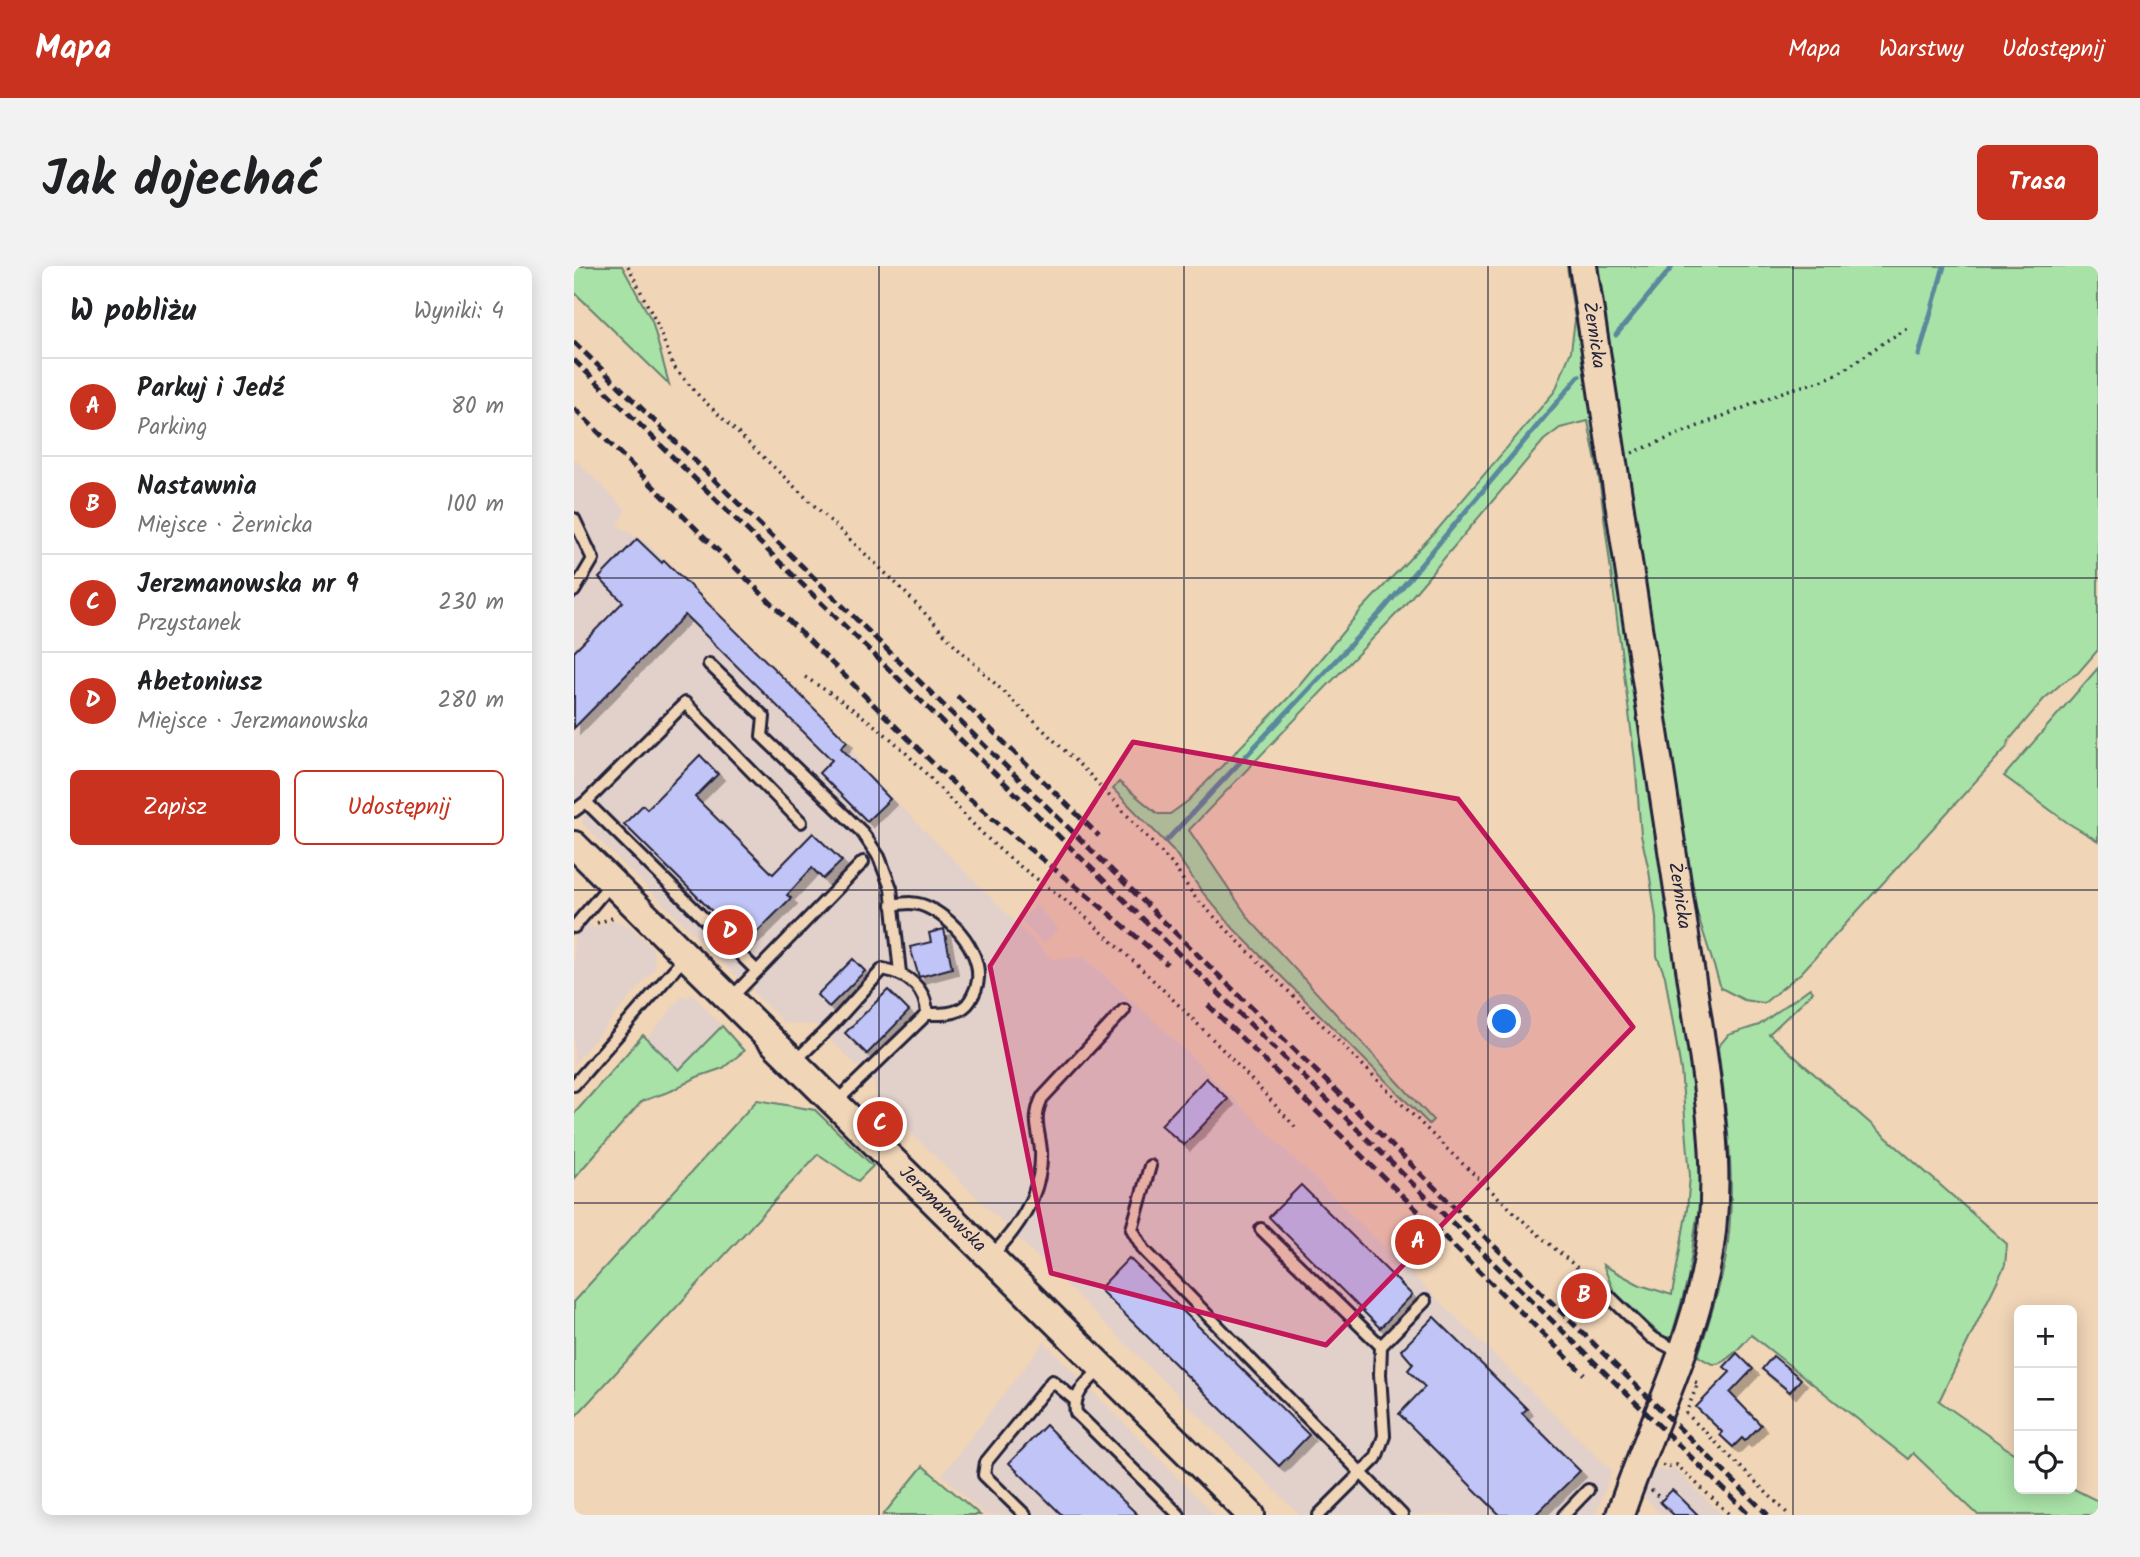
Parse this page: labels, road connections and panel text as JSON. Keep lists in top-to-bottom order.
{
  "streets": {
    "street": ["Żernicka", "Jerzmanowska"]
  },
  "page": {
    "header": "Mapa",
    "nav": ["Mapa", "Warstwy", "Udostępnij"],
    "title": "Jak dojechać",
    "buttons": [
      "Trasa",
      ["Zapisz", "Udostępnij"]
    ],
    "heading": ["W pobliżu", "Wyniki: 4"],
    "list": [
      {
        "mark": "A",
        "name": "Parkuj i Jedź",
        "note": "Parking",
        "value": "80 m"
      },
      {
        "mark": "B",
        "name": "Nastawnia",
        "note": "Miejsce · Żernicka",
        "value": "100 m"
      },
      {
        "mark": "C",
        "name": "Jerzmanowska nr 9",
        "note": "Przystanek",
        "value": "230 m"
      },
      {
        "mark": "D",
        "name": "Abetoniusz",
        "note": "Miejsce · Jerzmanowska",
        "value": "280 m"
      }
    ],
    "pins": [
      "D",
      "C",
      "A",
      "B"
    ],
    "map_buttons": ["+", "−"]
  }
}
